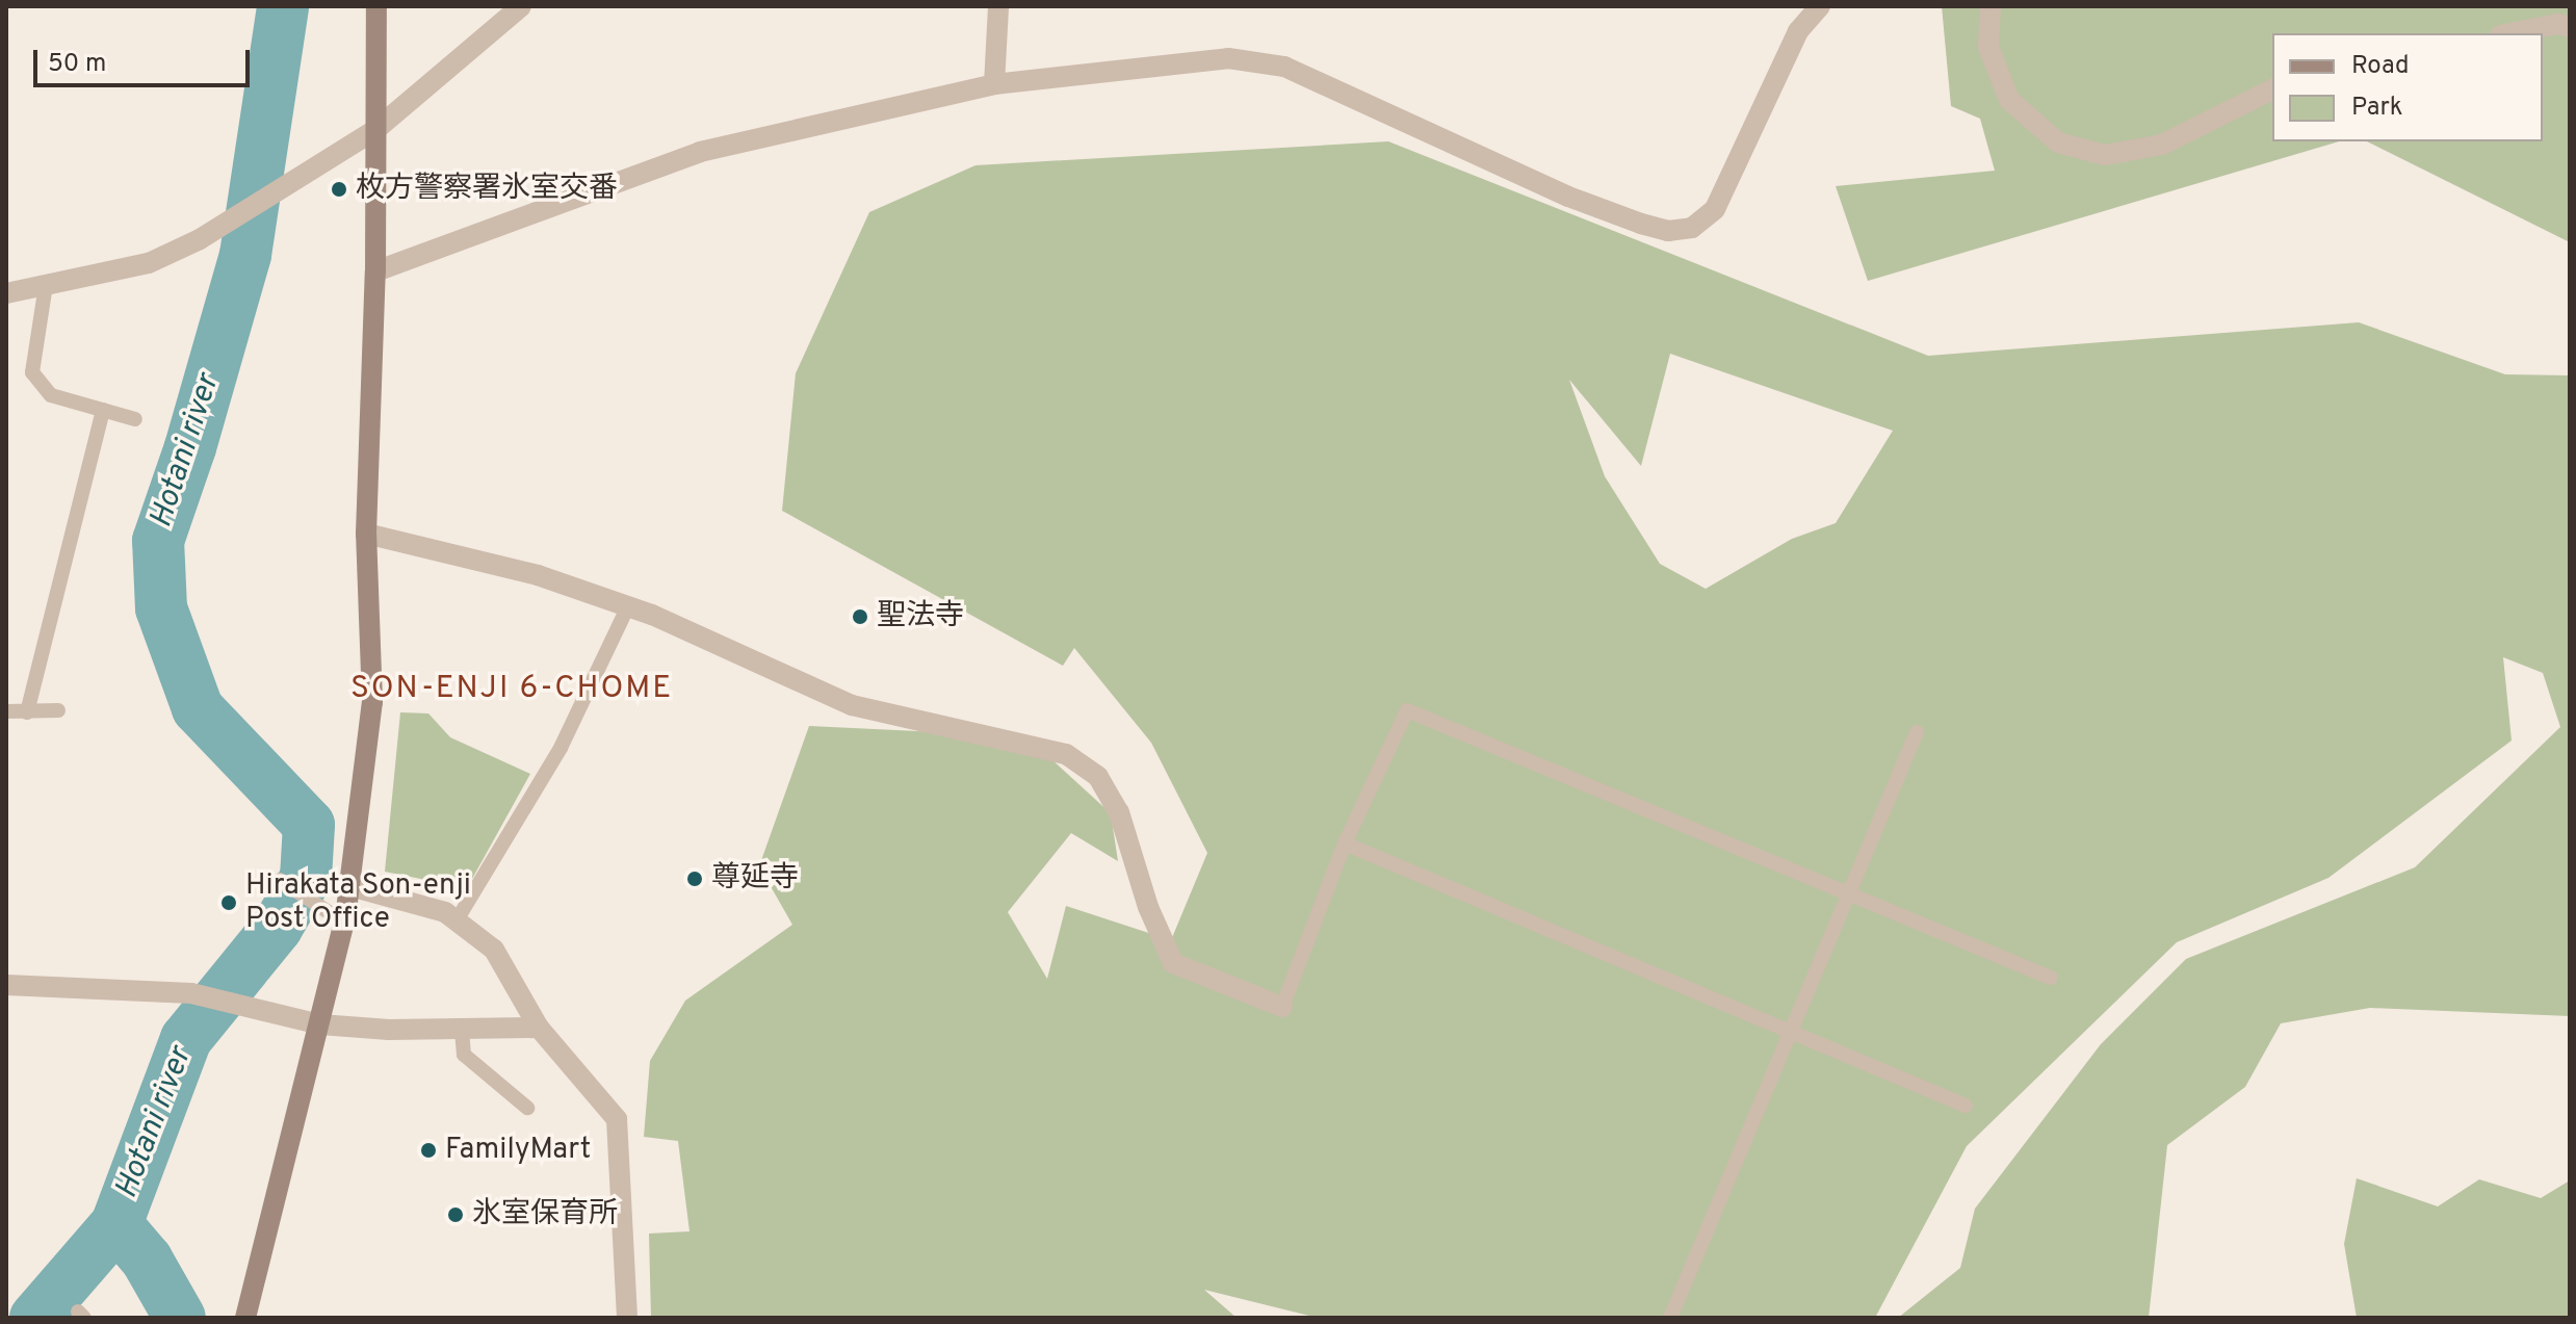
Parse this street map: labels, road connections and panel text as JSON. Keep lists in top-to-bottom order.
{
  "districts": ["SON-ENJI 6-CHOME"],
  "water": ["Hotani river"],
  "places": [
    "枚方警察署氷室交番",
    "聖法寺",
    "尊延寺",
    "Hirakata Son-enji Post Office",
    "FamilyMart",
    "氷室保育所"
  ],
  "legend": ["Road", "Park"],
  "scale_bar": "50 m"
}
